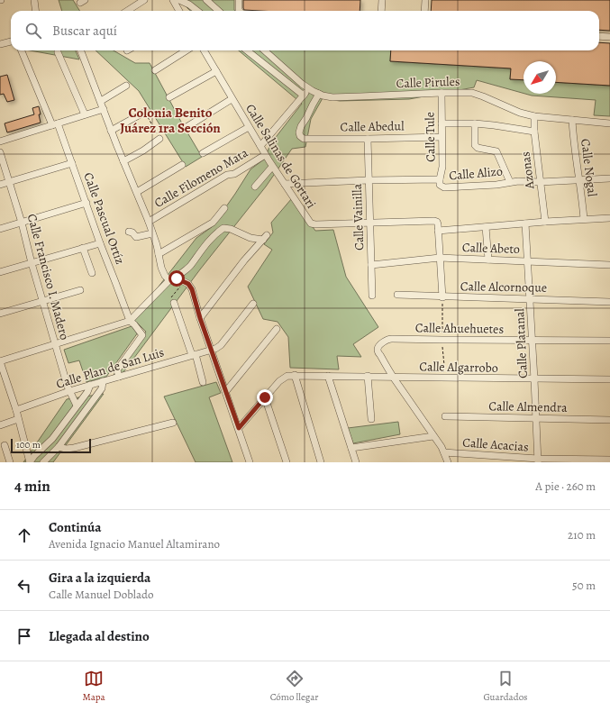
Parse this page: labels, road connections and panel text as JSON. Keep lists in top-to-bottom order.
{
  "streets": {
    "street": [
      "Calle Pirules",
      "Calle Abedul",
      "Calle Tule",
      "Calle Salinas de Gortari",
      "Calle Nogal",
      "Azonas",
      "Calle Alizo",
      "Calle Filomeno Mata",
      "Calle Vainilla",
      "Calle Pascual Ortíz",
      "Calle Abeto",
      "Calle Francisco I. Madero",
      "Calle Alcornoque",
      "Calle Ahuehuetes",
      "Calle Platanal",
      "Calle Algarrobo",
      "Calle Plan de San Luis",
      "Calle Almendra",
      "Calle Acacias"
    ]
  },
  "crossings": [
    ["Calle Pirules", "Calle Abedul"],
    ["Calle Pirules", "Calle Tule"],
    ["Calle Pirules", "Calle Nogal"],
    ["Calle Pirules", "Azonas"],
    ["Calle Pirules", "Calle Filomeno Mata"],
    ["Calle Abedul", "Calle Tule"],
    ["Calle Abedul", "Calle Vainilla"],
    ["Calle Tule", "Calle Alizo"],
    ["Calle Salinas de Gortari", "Calle Alizo"],
    ["Calle Salinas de Gortari", "Calle Filomeno Mata"],
    ["Calle Salinas de Gortari", "Calle Vainilla"],
    ["Calle Nogal", "Calle Alizo"],
    ["Azonas", "Calle Alizo"],
    ["Calle Alizo", "Calle Vainilla"],
    ["Calle Vainilla", "Calle Abeto"],
    ["Calle Abeto", "Calle Platanal"],
    ["Calle Francisco I. Madero", "Calle Plan de San Luis"],
    ["Calle Alcornoque", "Calle Platanal"],
    ["Calle Ahuehuetes", "Calle Platanal"],
    ["Calle Ahuehuetes", "Calle Algarrobo"],
    ["Calle Platanal", "Calle Algarrobo"],
    ["Calle Platanal", "Calle Almendra"],
    ["Calle Platanal", "Calle Acacias"]
  ],
  "districts": ["Colonia Benito Juárez 1ra Sección"],
  "scale_bar": "100 m",
  "north": "bottom left",
  "page": {
    "search": "Buscar aquí",
    "scale": "100 m",
    "heading": ["4 min", "A pie · 260 m"],
    "list": [
      ["Continúa", "Avenida Ignacio Manuel Altamirano", "210 m"],
      ["Gira a la izquierda", "Calle Manuel Doblado", "50 m"],
      "Llegada al destino"
    ],
    "nav": ["Mapa", "Cómo llegar", "Guardados"]
  }
}
